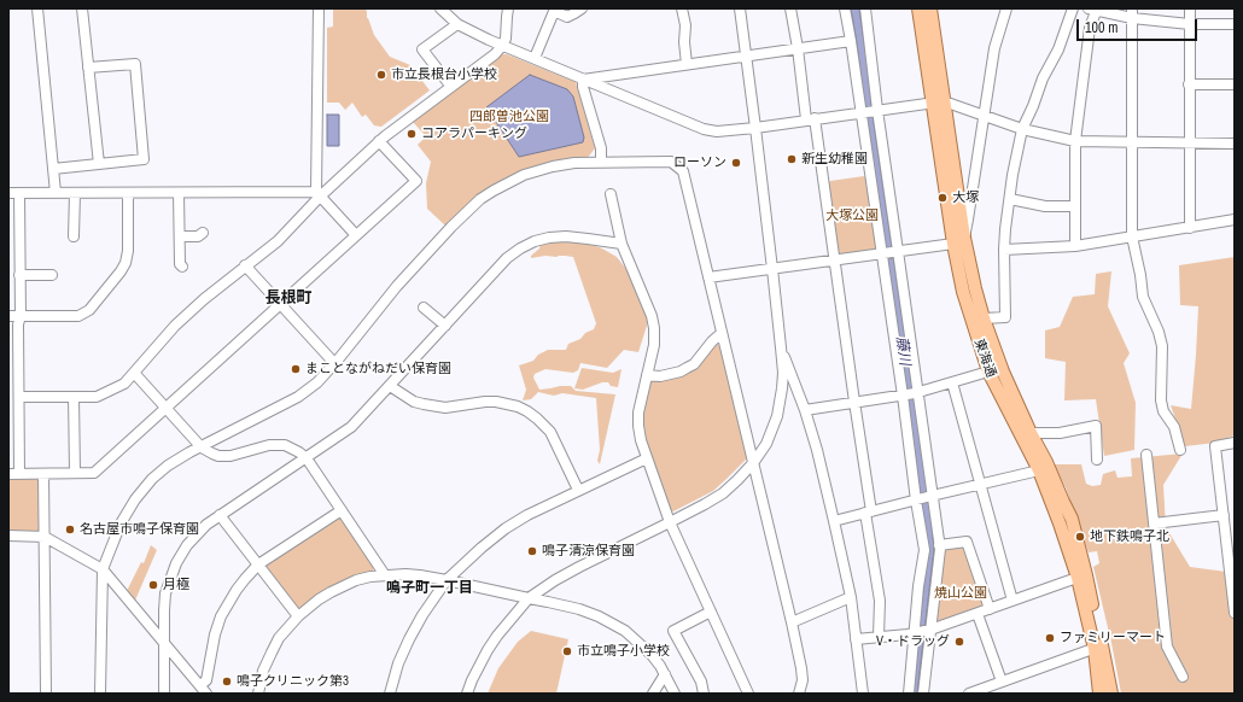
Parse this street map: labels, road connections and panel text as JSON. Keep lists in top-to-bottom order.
{
  "streets": {
    "main road": ["東海通"]
  },
  "districts": ["長根町", "鳴子町一丁目"],
  "water": ["藤川"],
  "parks": ["四郎曽池公園", "大塚公園", "焼山公園"],
  "places": [
    "市立長根台小学校",
    "コアラパーキング",
    "新生幼稚園",
    "ローソン",
    "大塚",
    "まことながねだい保育園",
    "名古屋市鳴子保育園",
    "地下鉄鳴子北",
    "鳴子清涼保育園",
    "月極",
    "ファミリーマート",
    "V・ドラッグ",
    "市立鳴子小学校",
    "鳴子クリニック第3"
  ],
  "scale_bar": "100 m"
}
